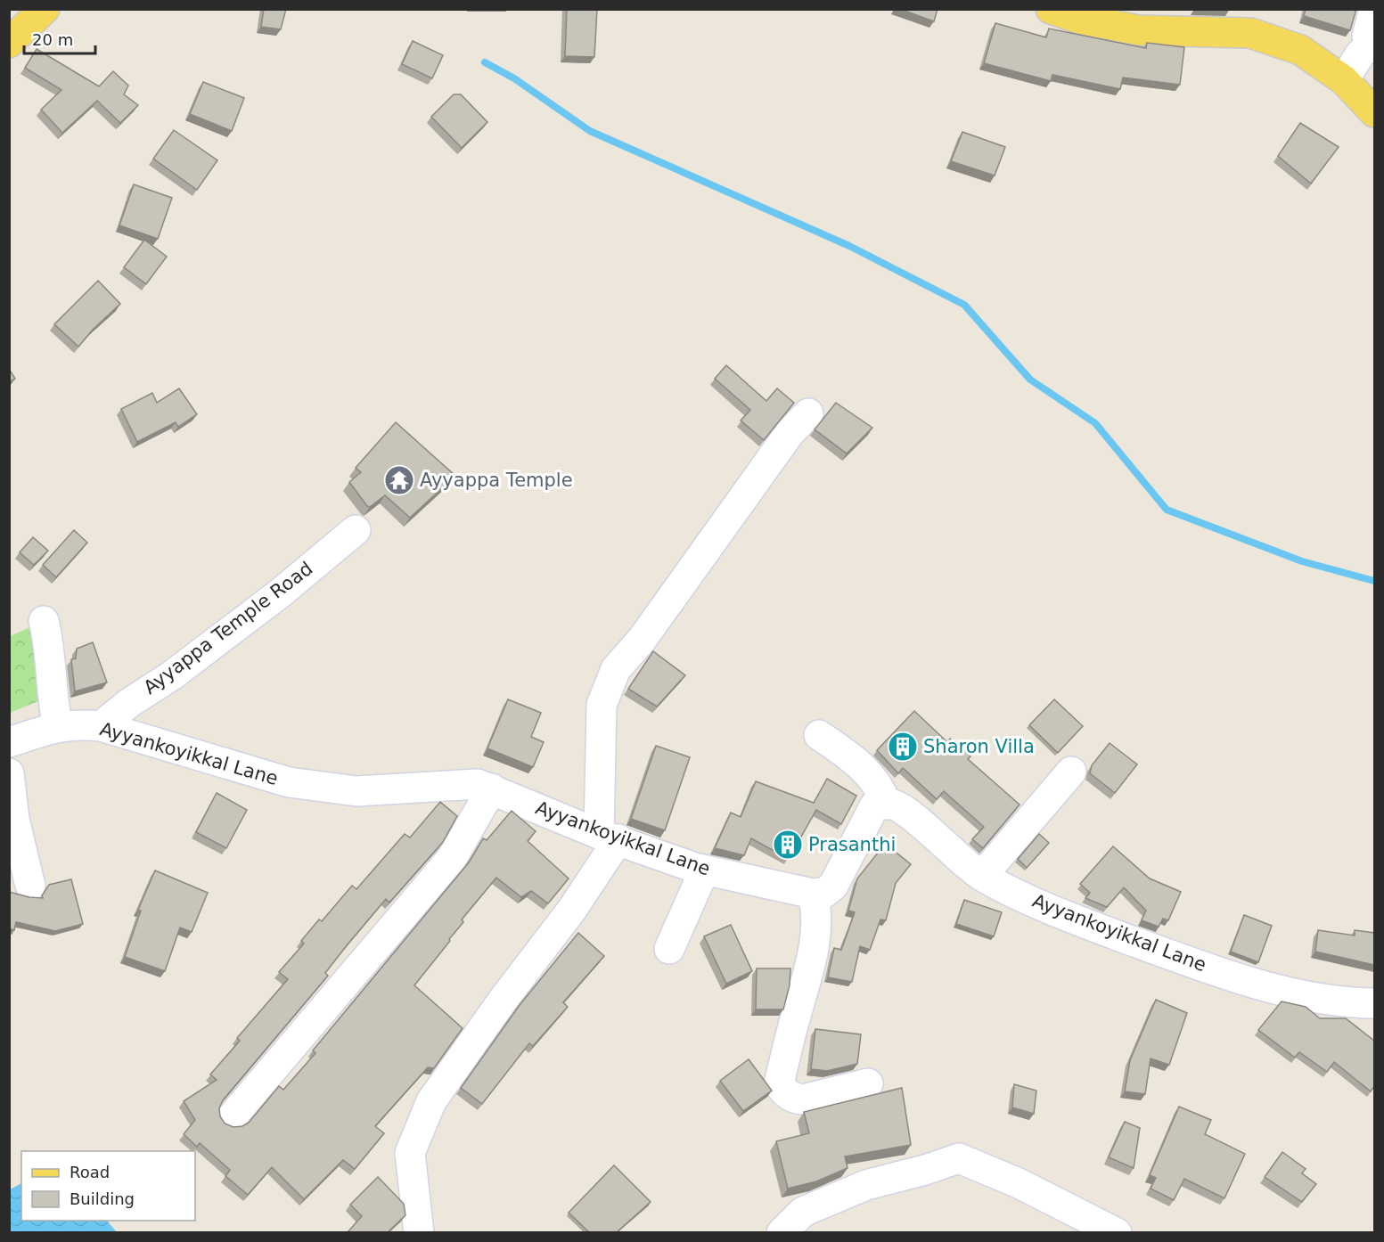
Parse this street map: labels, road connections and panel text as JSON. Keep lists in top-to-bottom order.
{
  "streets": {
    "street": ["Ayyappa Temple Road", "Ayyankoyikkal Lane"]
  },
  "crossings": [
    ["Ayyappa Temple Road", "Ayyankoyikkal Lane"]
  ],
  "places": {
    "temple": ["Ayyappa Temple"],
    "building": ["Sharon Villa", "Prasanthi"]
  },
  "legend": ["Road", "Building"],
  "scale_bar": "20 m"
}
